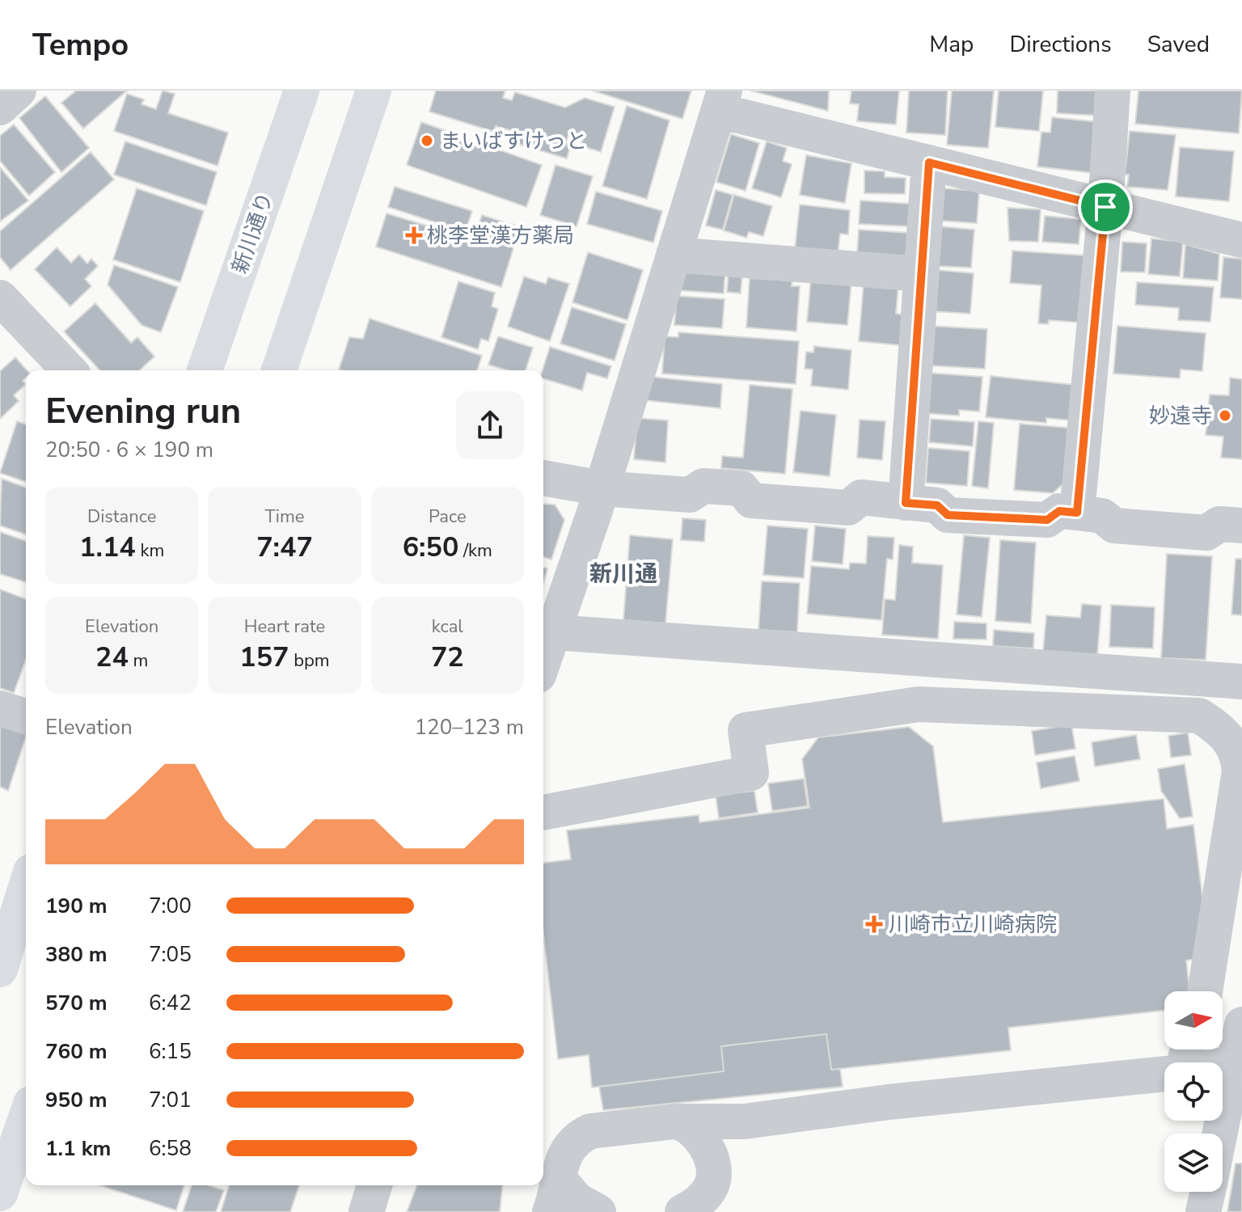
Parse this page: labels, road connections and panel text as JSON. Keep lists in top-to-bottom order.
{
  "streets": {
    "main road": ["新川通り"]
  },
  "districts": ["新川通"],
  "places": {
    "other": ["まいばすけっと", "妙遠寺"],
    "health": ["桃李堂漢方薬局", "川崎市立川崎病院"]
  },
  "north": "right",
  "page": {
    "header": "Tempo",
    "nav": ["Map", "Directions", "Saved"],
    "heading": ["Evening run", "20:50 · 6 × 190 m"],
    "stats": [
      ["Distance", "1.14 km"],
      ["Time", "7:47"],
      ["Pace", "6:50 /km"],
      ["Elevation", "24 m"],
      ["Heart rate", "157 bpm"],
      ["kcal", "72"]
    ],
    "chart": ["Elevation", "120–123 m"],
    "list": [
      {
        "name": "190 m",
        "note": "7:00"
      },
      {
        "name": "380 m",
        "note": "7:05"
      },
      {
        "name": "570 m",
        "note": "6:42"
      },
      {
        "name": "760 m",
        "note": "6:15"
      },
      {
        "name": "950 m",
        "note": "7:01"
      },
      {
        "name": "1.1 km",
        "note": "6:58"
      }
    ]
  }
}
